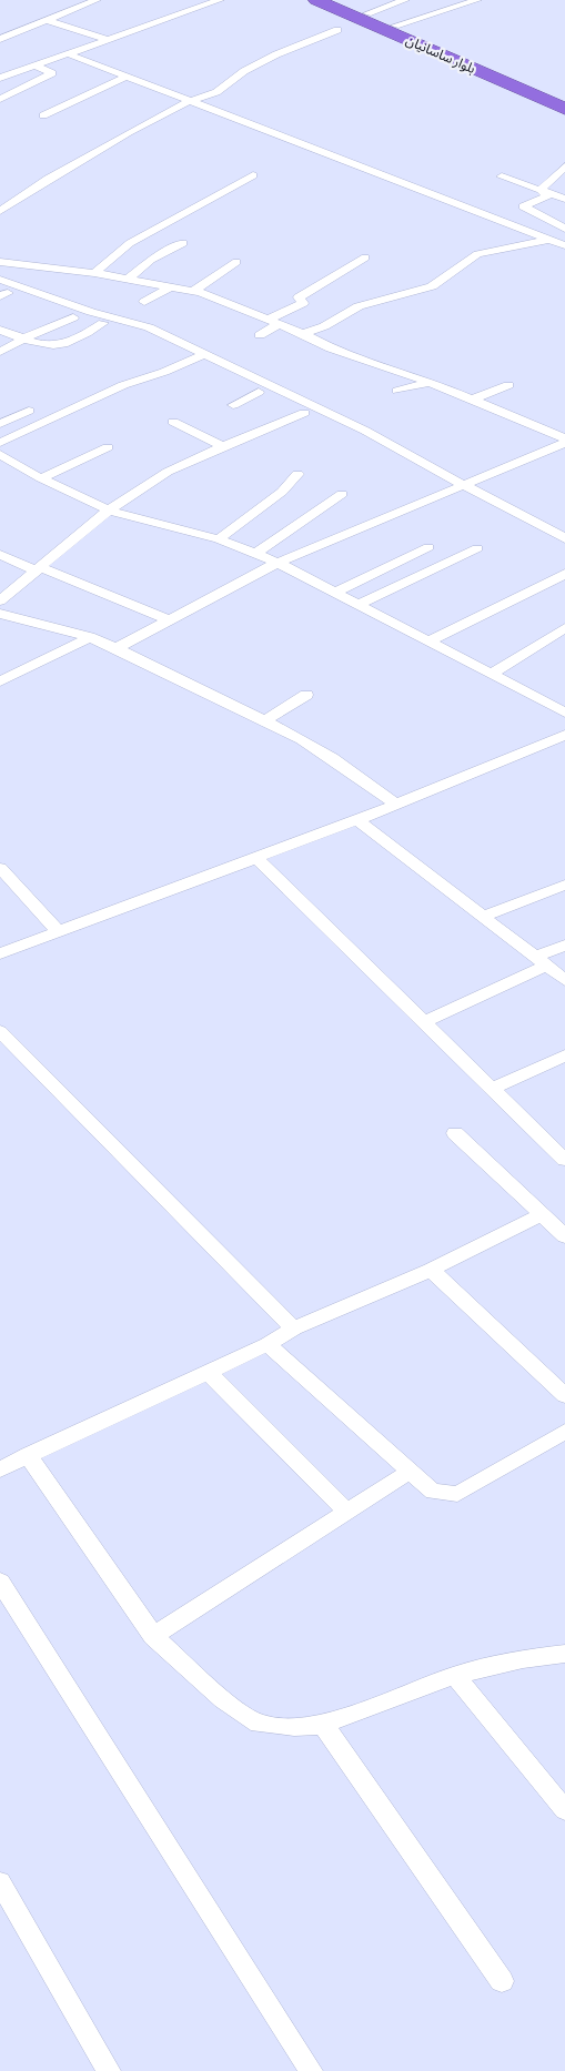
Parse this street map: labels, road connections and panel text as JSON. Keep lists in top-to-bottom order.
{
  "streets": {
    "highway": ["بلوار ساسانیان"]
  }
}
